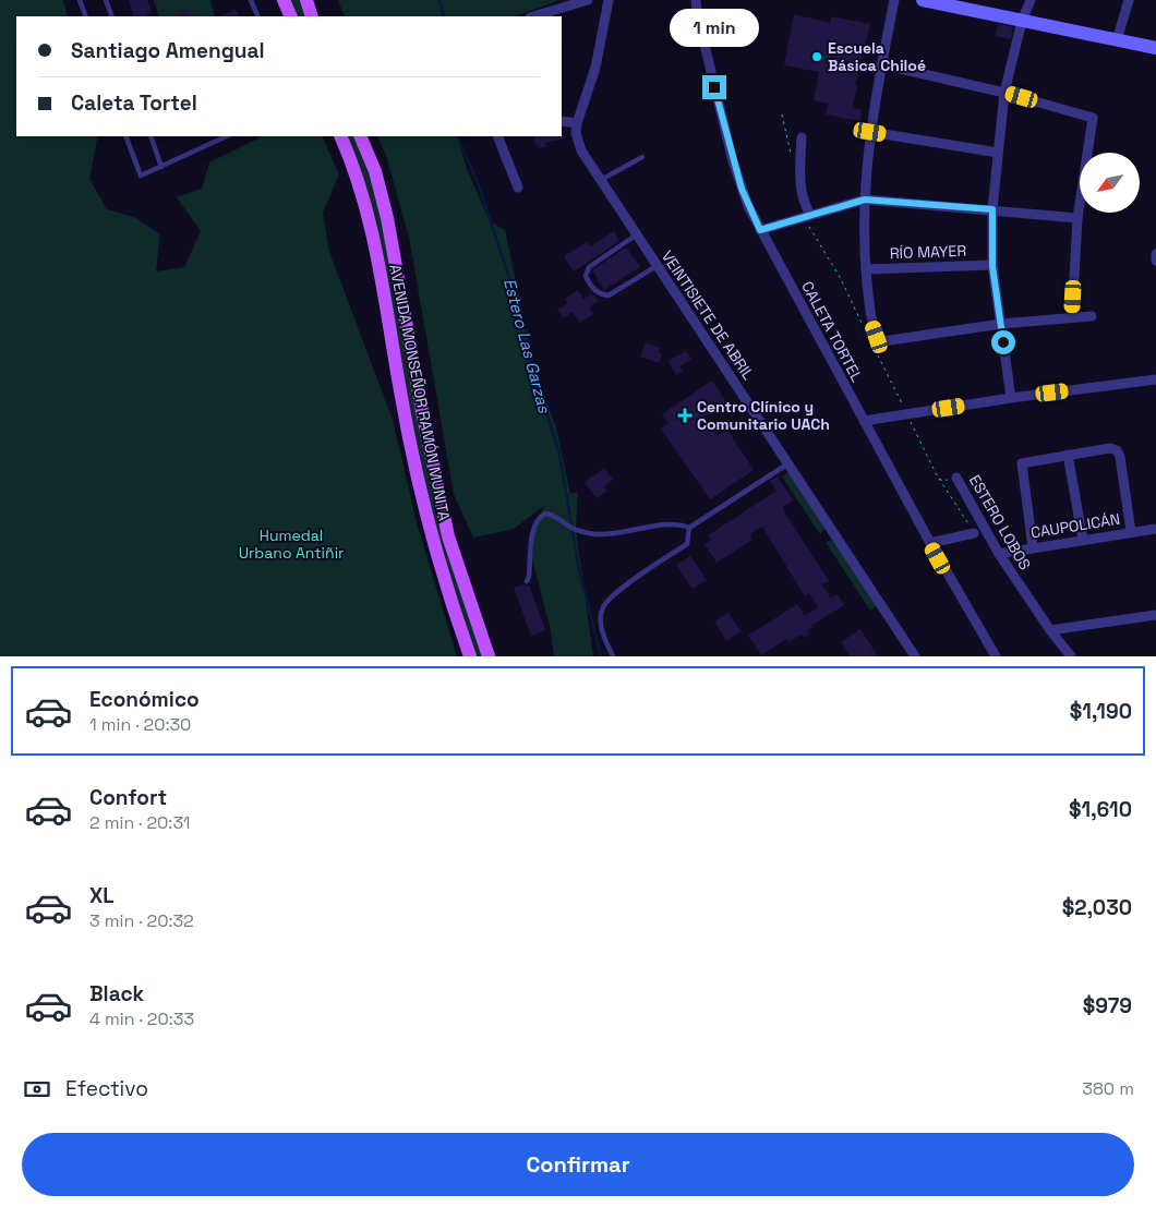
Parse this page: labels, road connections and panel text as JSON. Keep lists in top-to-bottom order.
{
  "streets": {
    "main road": ["AVENIDA MONSEÑOR RAMÓN MUNITA"],
    "street": [
      "RÍO MAYER",
      "VEINTISIETE DE ABRIL",
      "CALETA TORTEL",
      "ESTERO LOBOS",
      "CAUPOLICÁN"
    ]
  },
  "crossings": [
    ["ESTERO LOBOS", "CAUPOLICÁN"]
  ],
  "water": ["Estero Las Garzas"],
  "parks": ["Humedal Urbano Antiñir"],
  "places": {
    "other": ["Escuela Básica Chiloé"],
    "health": ["Centro Clínico y Comunitario UACh"]
  },
  "north": "bottom left",
  "page": {
    "bubble": "1 min",
    "banner": ["Santiago Amengual", "Caleta Tortel"],
    "list": [
      {
        "name": "Económico",
        "note": "1 min · 20:30",
        "value": "$1,190"
      },
      {
        "name": "Confort",
        "note": "2 min · 20:31",
        "value": "$1,610"
      },
      {
        "name": "XL",
        "note": "3 min · 20:32",
        "value": "$2,030"
      },
      {
        "name": "Black",
        "note": "4 min · 20:33",
        "value": "$979"
      }
    ],
    "pay": ["Efectivo", "380 m"],
    "buttons": "Confirmar"
  }
}
